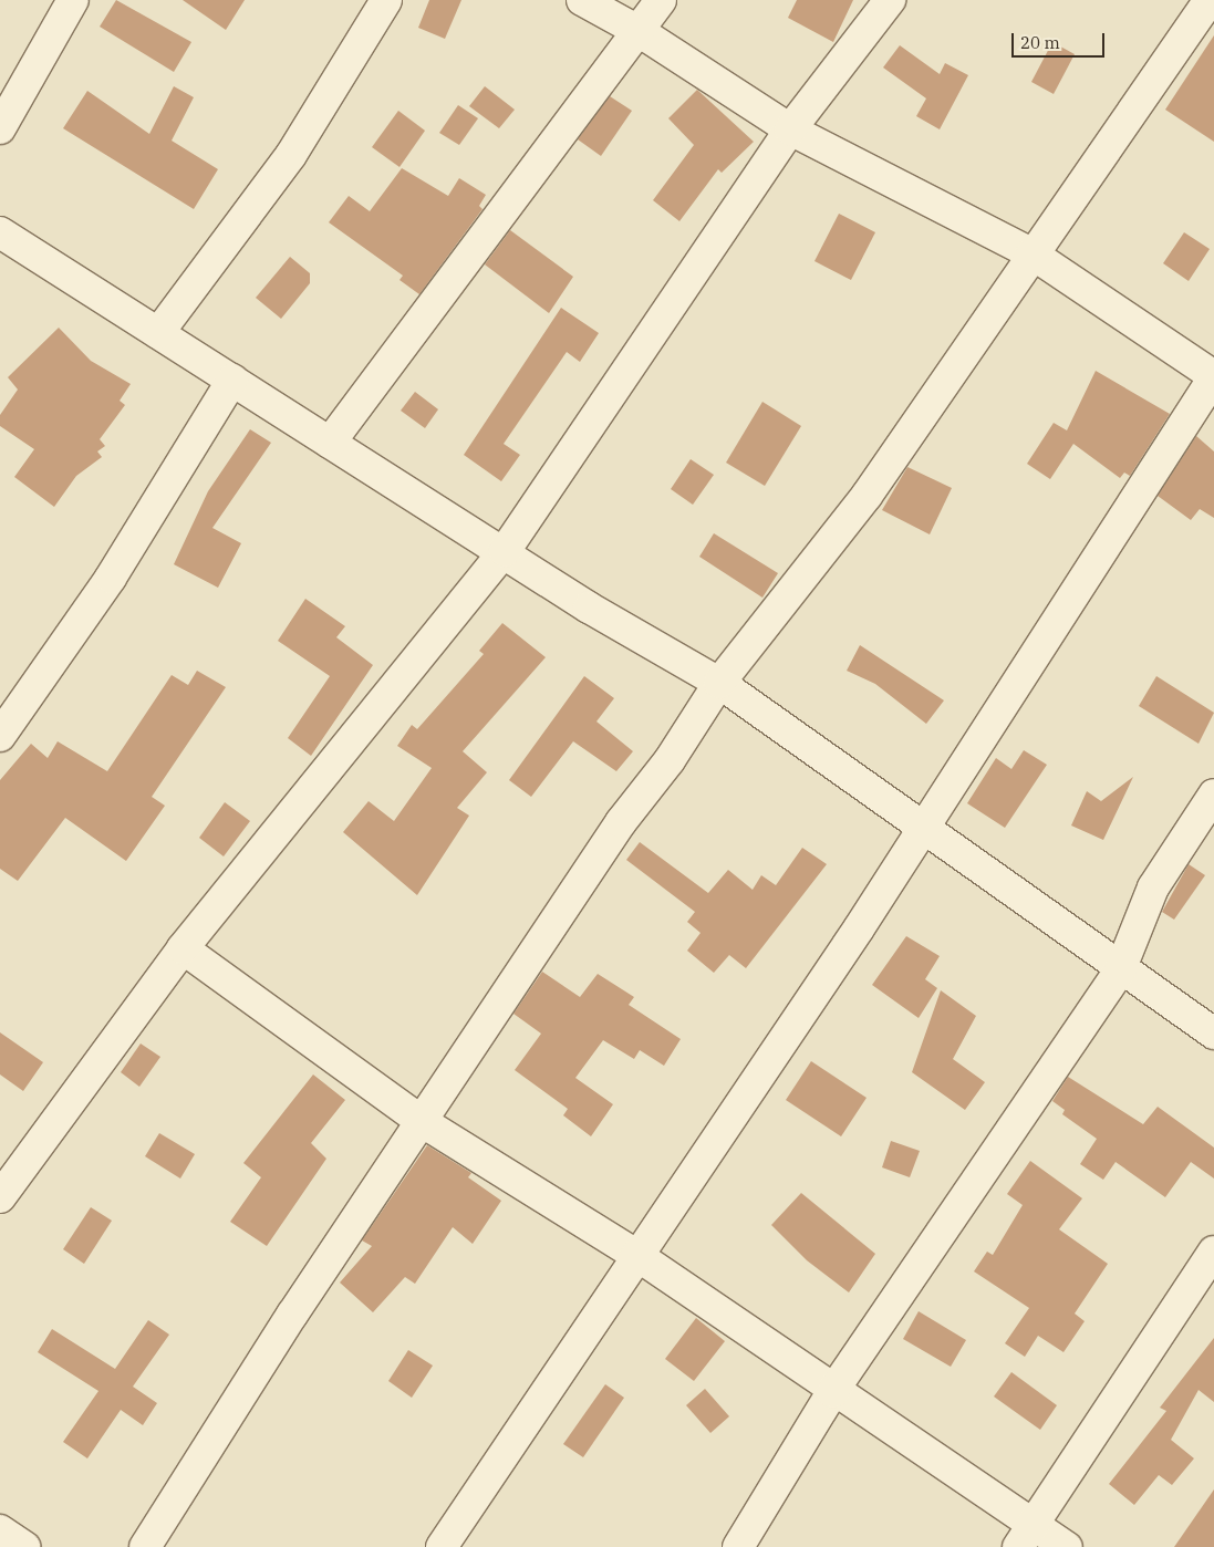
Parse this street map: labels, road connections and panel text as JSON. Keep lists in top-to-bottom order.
{
  "scale_bar": "20 m"
}
